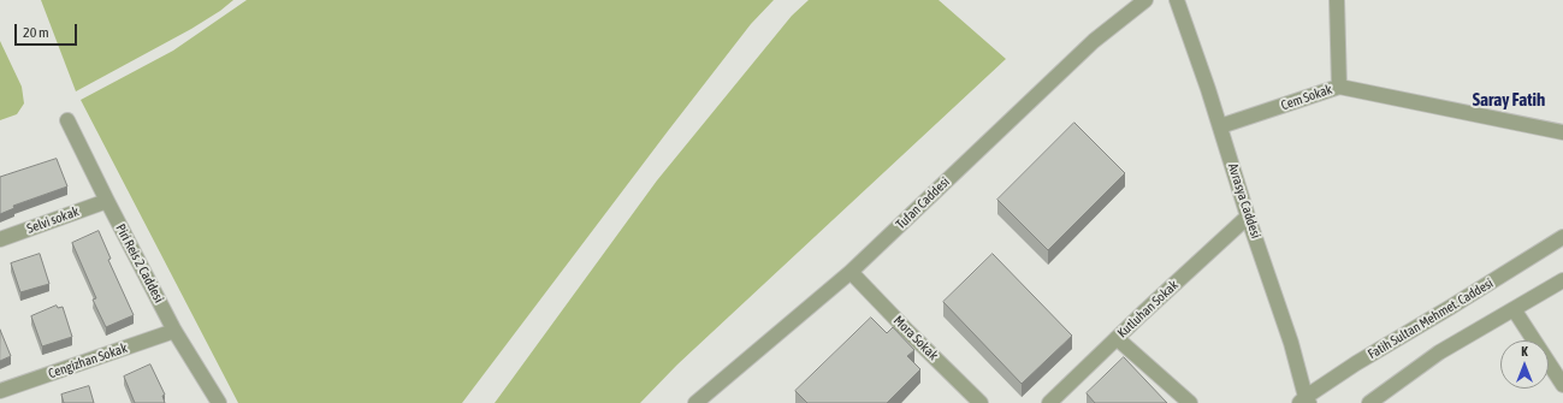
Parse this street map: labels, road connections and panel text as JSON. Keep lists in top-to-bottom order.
{
  "streets": {
    "street": [
      "Cem Sokak",
      "Avrasya Caddesi",
      "Tufan Caddesi",
      "Selvi sokak",
      "Piri Reis 2 Caddesi",
      "Kutluhan Sokak",
      "Fatih Sultan Mehmet. Caddesi",
      "Mora Sokak",
      "Cengizhan Sokak"
    ]
  },
  "crossings": [
    ["Cem Sokak", "Avrasya Caddesi"],
    ["Avrasya Caddesi", "Kutluhan Sokak"],
    ["Avrasya Caddesi", "Fatih Sultan Mehmet. Caddesi"],
    ["Tufan Caddesi", "Mora Sokak"],
    ["Selvi sokak", "Piri Reis 2 Caddesi"],
    ["Piri Reis 2 Caddesi", "Cengizhan Sokak"]
  ],
  "districts": ["Saray Fatih"],
  "scale_bar": "20 m",
  "north": "top"
}
